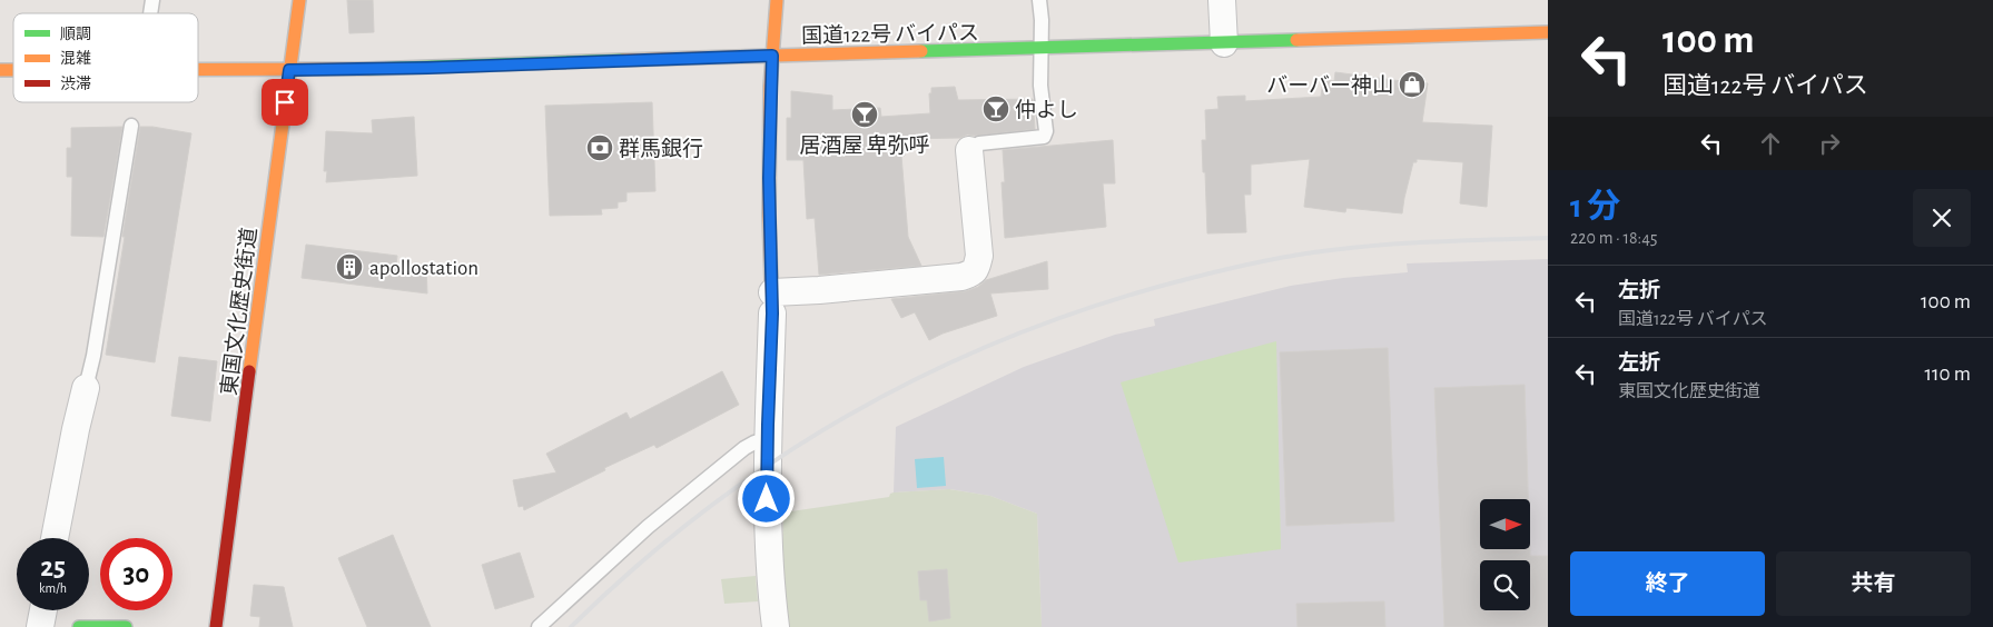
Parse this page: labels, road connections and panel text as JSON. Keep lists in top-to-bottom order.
{
  "streets": {
    "main road": ["国道122号 バイパス", "東国文化歴史街道"]
  },
  "crossings": [
    ["国道122号 バイパス", "東国文化歴史街道"]
  ],
  "places": {
    "shop": ["バーバー神山"],
    "bar": ["仲よし", "居酒屋 卑弥呼"],
    "bank": ["群馬銀行"],
    "building": ["apollostation"]
  },
  "legend": ["順調", "混雑", "渋滞"],
  "north": "right",
  "page": {
    "turn": ["100 m", "国道122号 バイパス"],
    "heading": ["1 分", "220 m · 18:45"],
    "list": [
      {
        "name": "左折",
        "note": "国道122号 バイパス",
        "value": "100 m"
      },
      {
        "name": "左折",
        "note": "東国文化歴史街道",
        "value": "110 m"
      }
    ],
    "speed": "25 km/h",
    "limit": "30",
    "buttons": ["終了", "共有"]
  }
}
